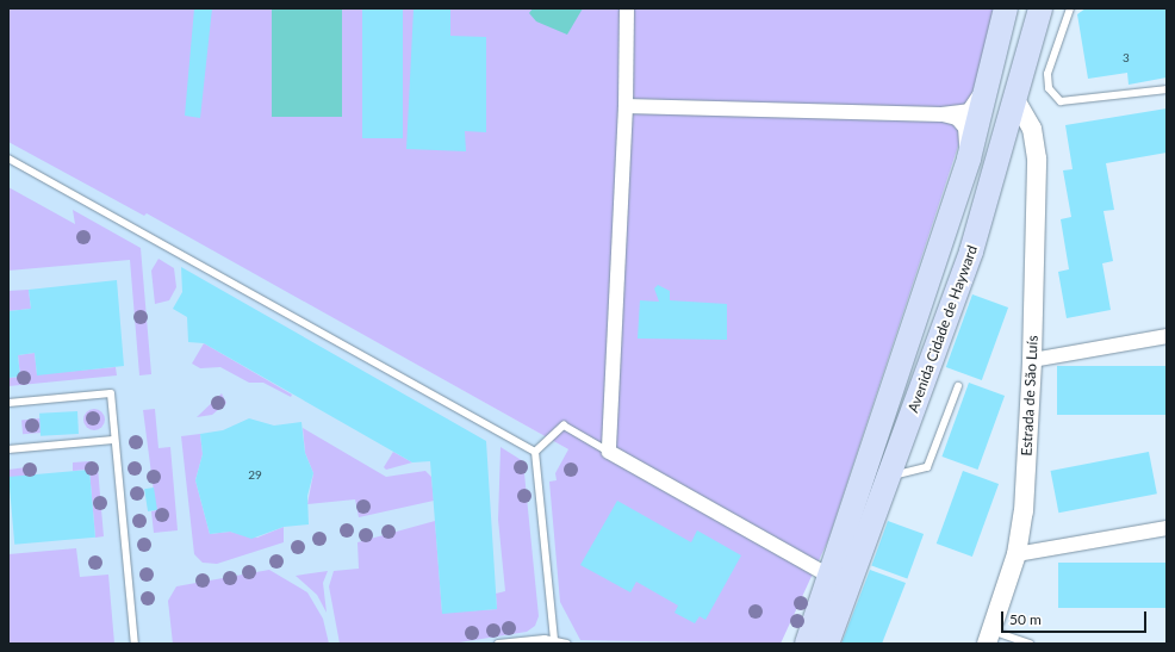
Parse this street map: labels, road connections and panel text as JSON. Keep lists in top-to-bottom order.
{
  "streets": {
    "main road": ["Avenida Cidade de Hayward"],
    "street": ["Estrada de São Luís"]
  },
  "house_numbers": ["3", "29"],
  "scale_bar": "50 m"
}
